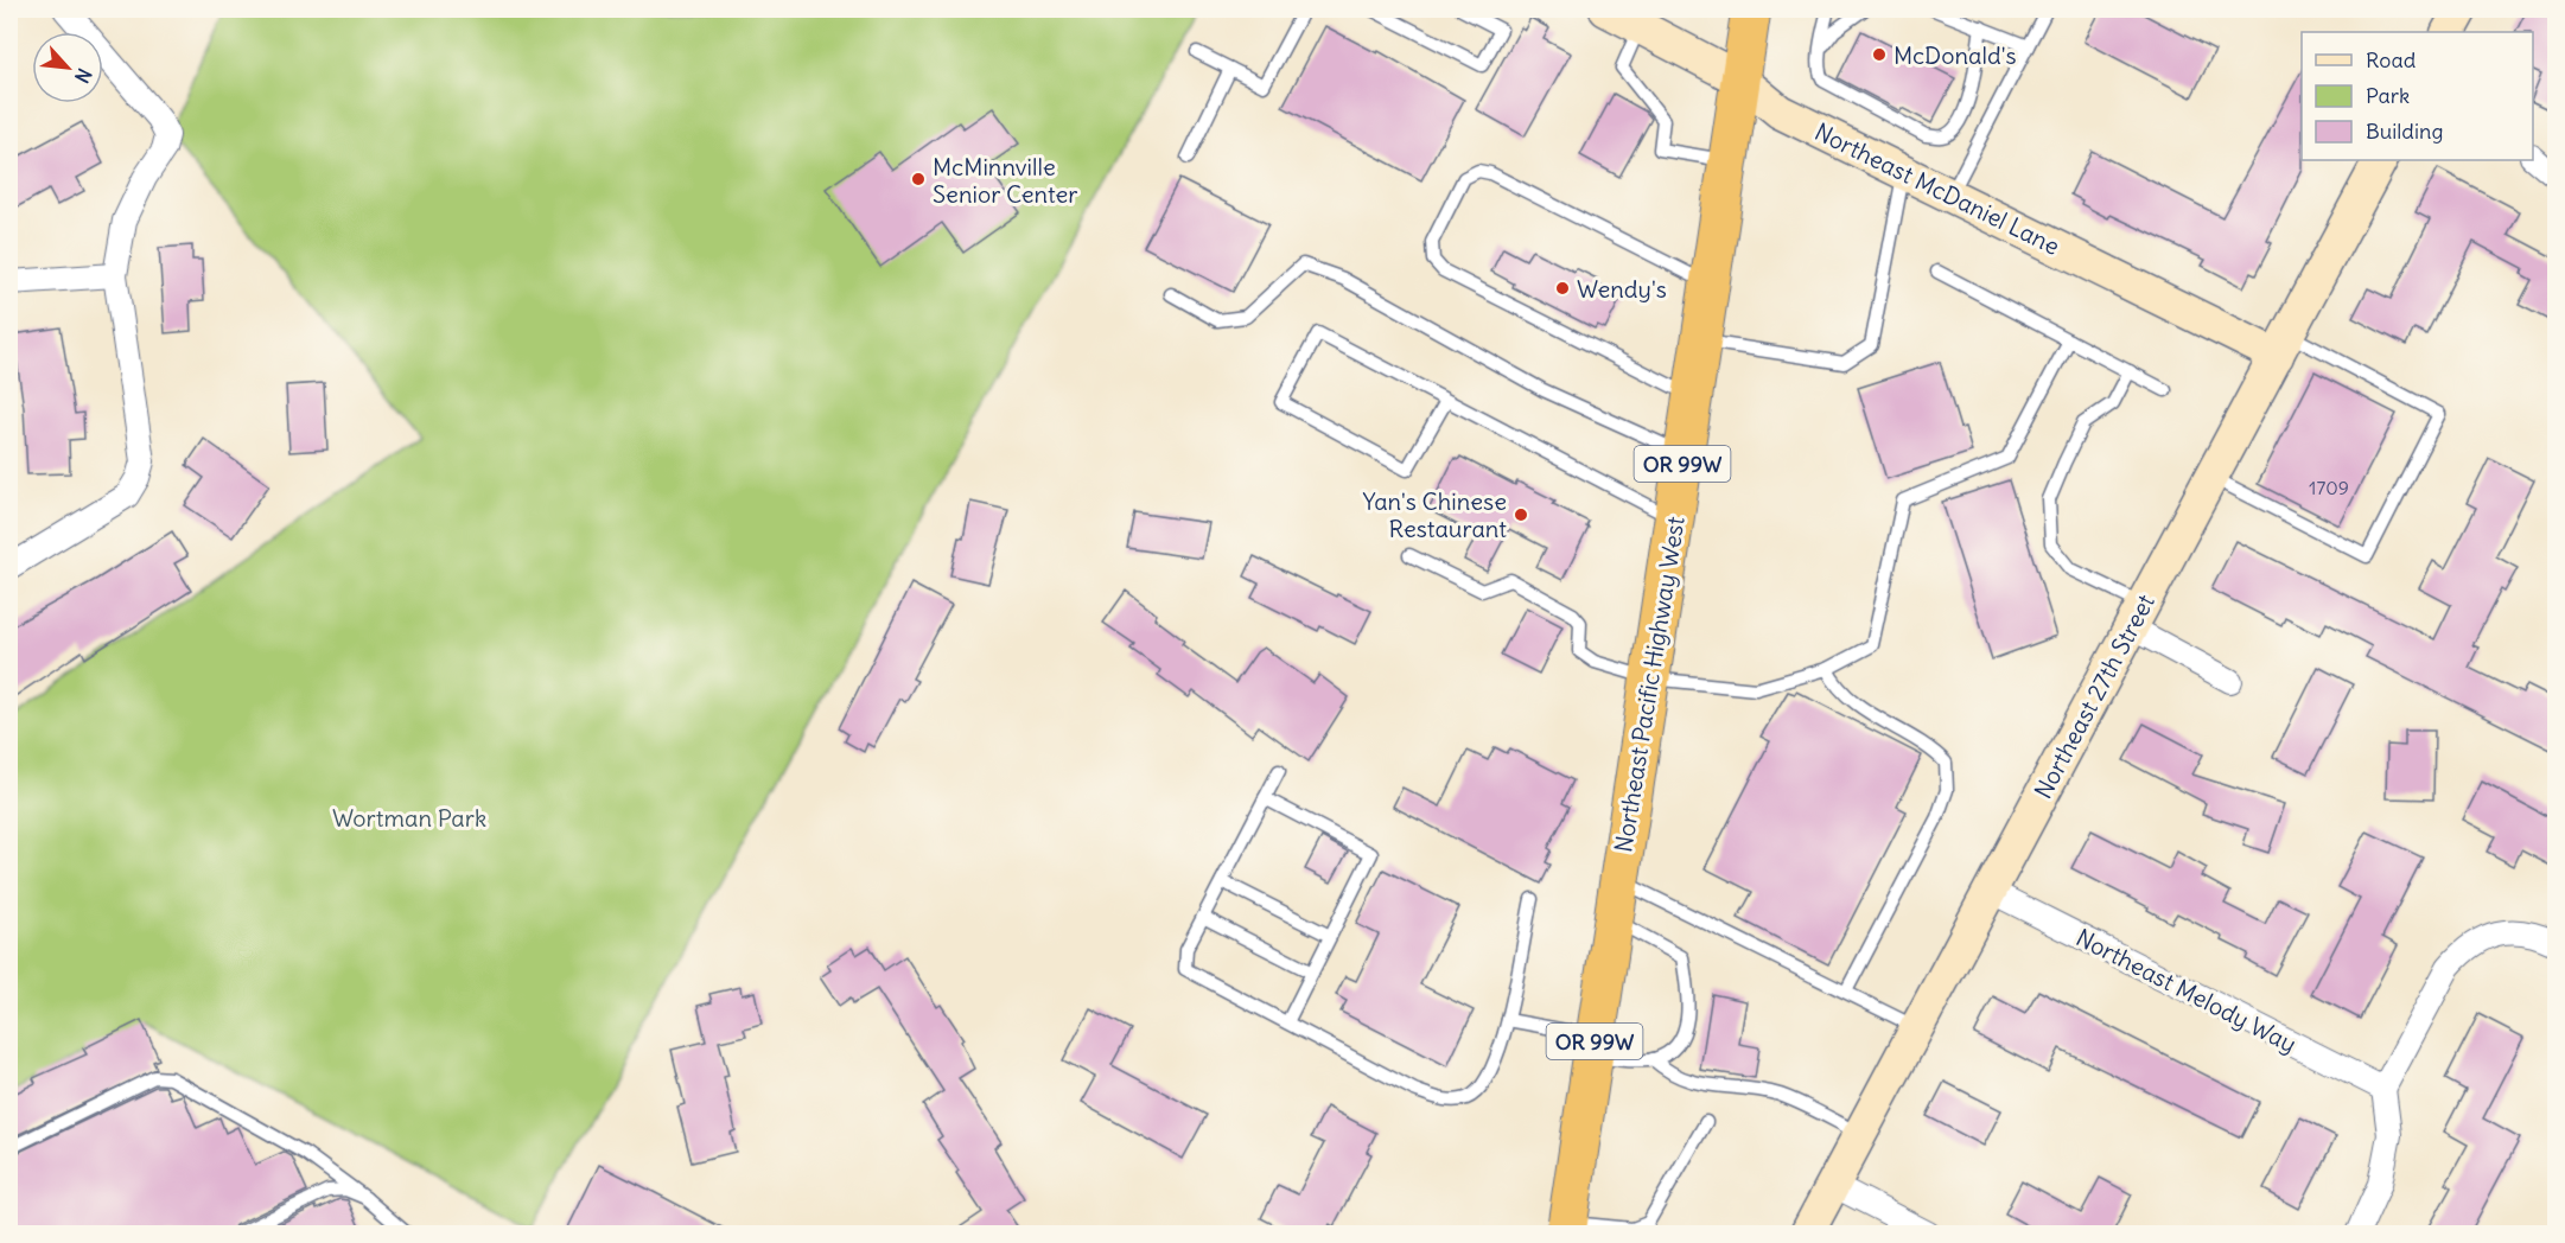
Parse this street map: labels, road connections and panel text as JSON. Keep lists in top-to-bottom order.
{
  "streets": {
    "highway": ["OR 99W", "Northeast Pacific Highway West"],
    "street": ["Northeast McDaniel Lane", "Northeast 27th Street", "Northeast Melody Way"]
  },
  "crossings": [
    ["Northeast McDaniel Lane", "Northeast Pacific Highway West"],
    ["Northeast McDaniel Lane", "Northeast 27th Street"],
    ["Northeast 27th Street", "Northeast Melody Way"]
  ],
  "parks": ["Wortman Park"],
  "places": [
    "McDonald's",
    "McMinnville Senior Center",
    "Wendy's",
    "Yan's Chinese Restaurant"
  ],
  "house_numbers": ["1709"],
  "legend": ["Road", "Park", "Building"],
  "north": "bottom right"
}
